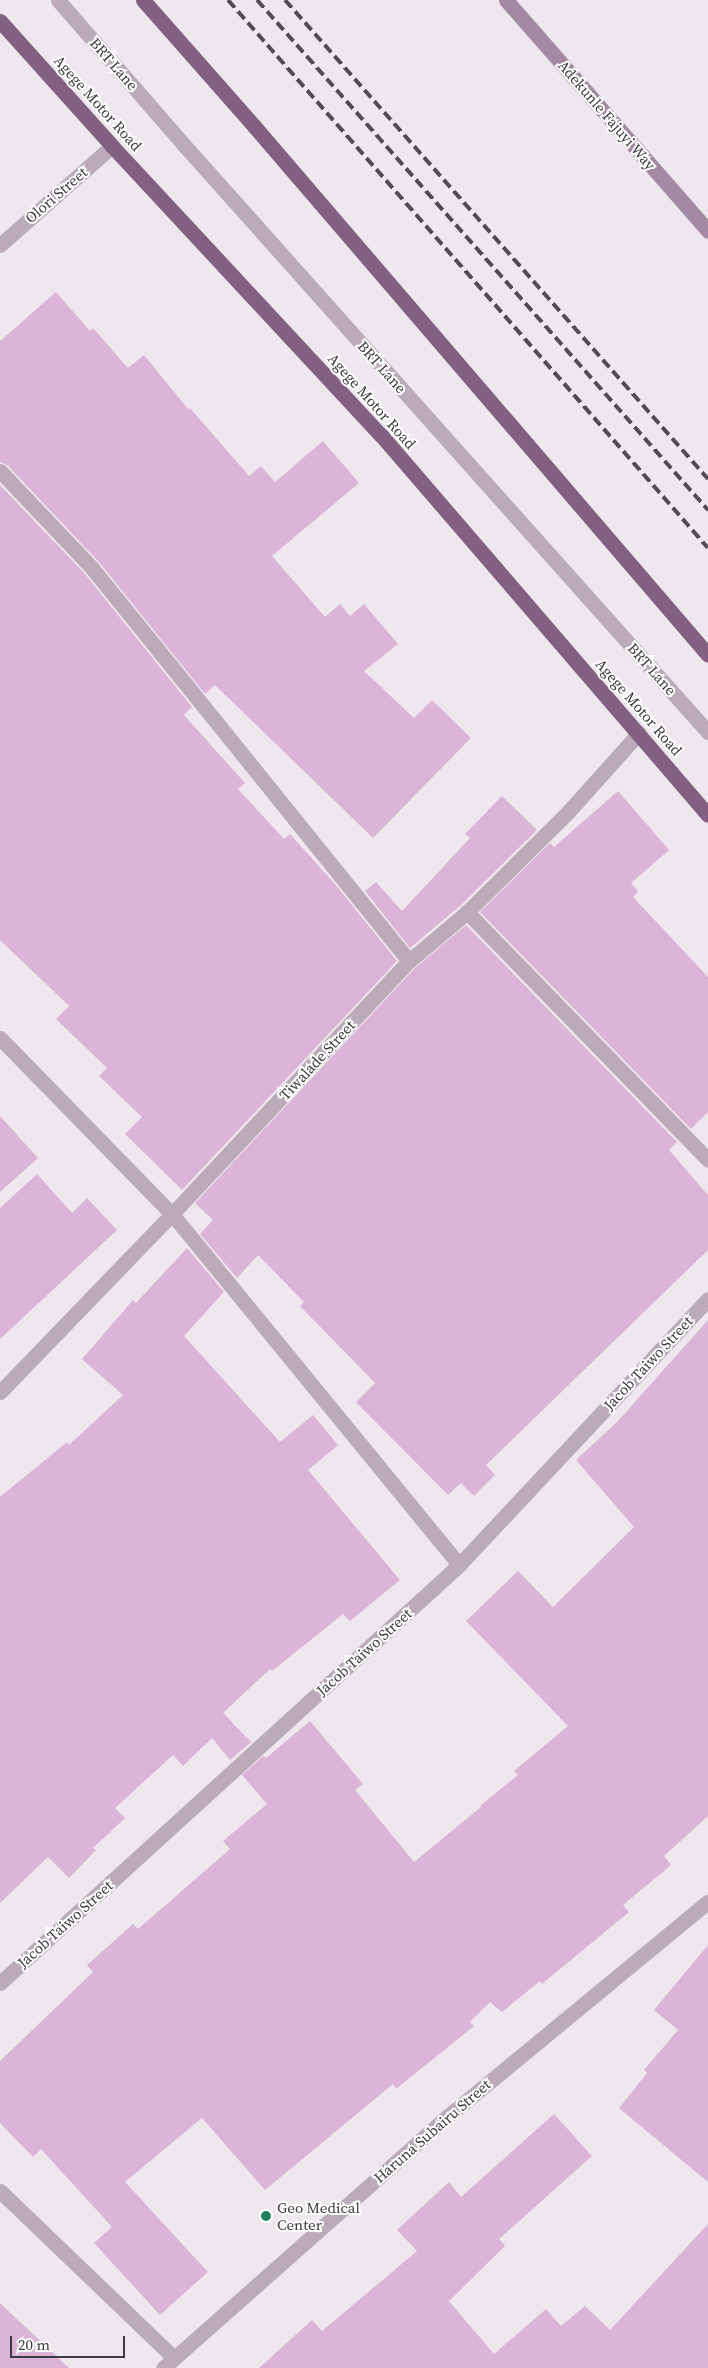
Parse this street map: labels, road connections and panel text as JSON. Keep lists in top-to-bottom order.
{
  "streets": {
    "highway": ["Agege Motor Road"],
    "street": [
      "BRT Lane",
      "Adekunle Fajuyi Way",
      "Olori Street",
      "Tiwalade Street",
      "Jacob Taiwo Street",
      "Haruna Subairu Street"
    ]
  },
  "crossings": [
    ["Agege Motor Road", "Olori Street"],
    ["Agege Motor Road", "Tiwalade Street"]
  ],
  "places": ["Geo Medical Center"],
  "scale_bar": "20 m"
}
